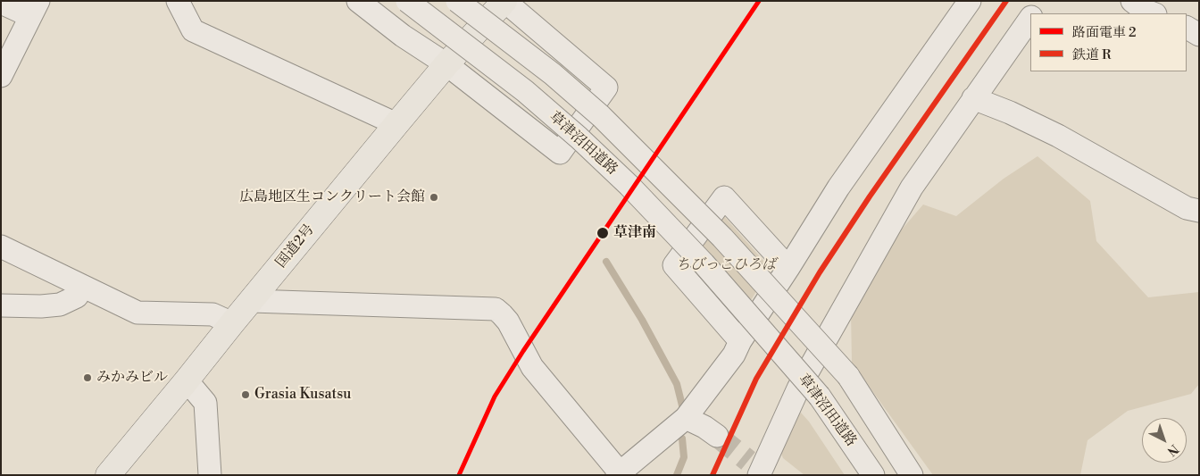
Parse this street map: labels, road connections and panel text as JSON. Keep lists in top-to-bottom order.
{
  "streets": {
    "highway": ["国道2号"],
    "street": ["草津沼田道路"]
  },
  "parks": ["ちびっこひろば"],
  "places": [
    "広島地区生コンクリート会館",
    "草津南",
    "みかみビル",
    "Grasia Kusatsu"
  ],
  "lines": ["tram line 2", "rail line R"],
  "legend": ["路面電車 2", "鉄道 R"],
  "north": "bottom right"
}
